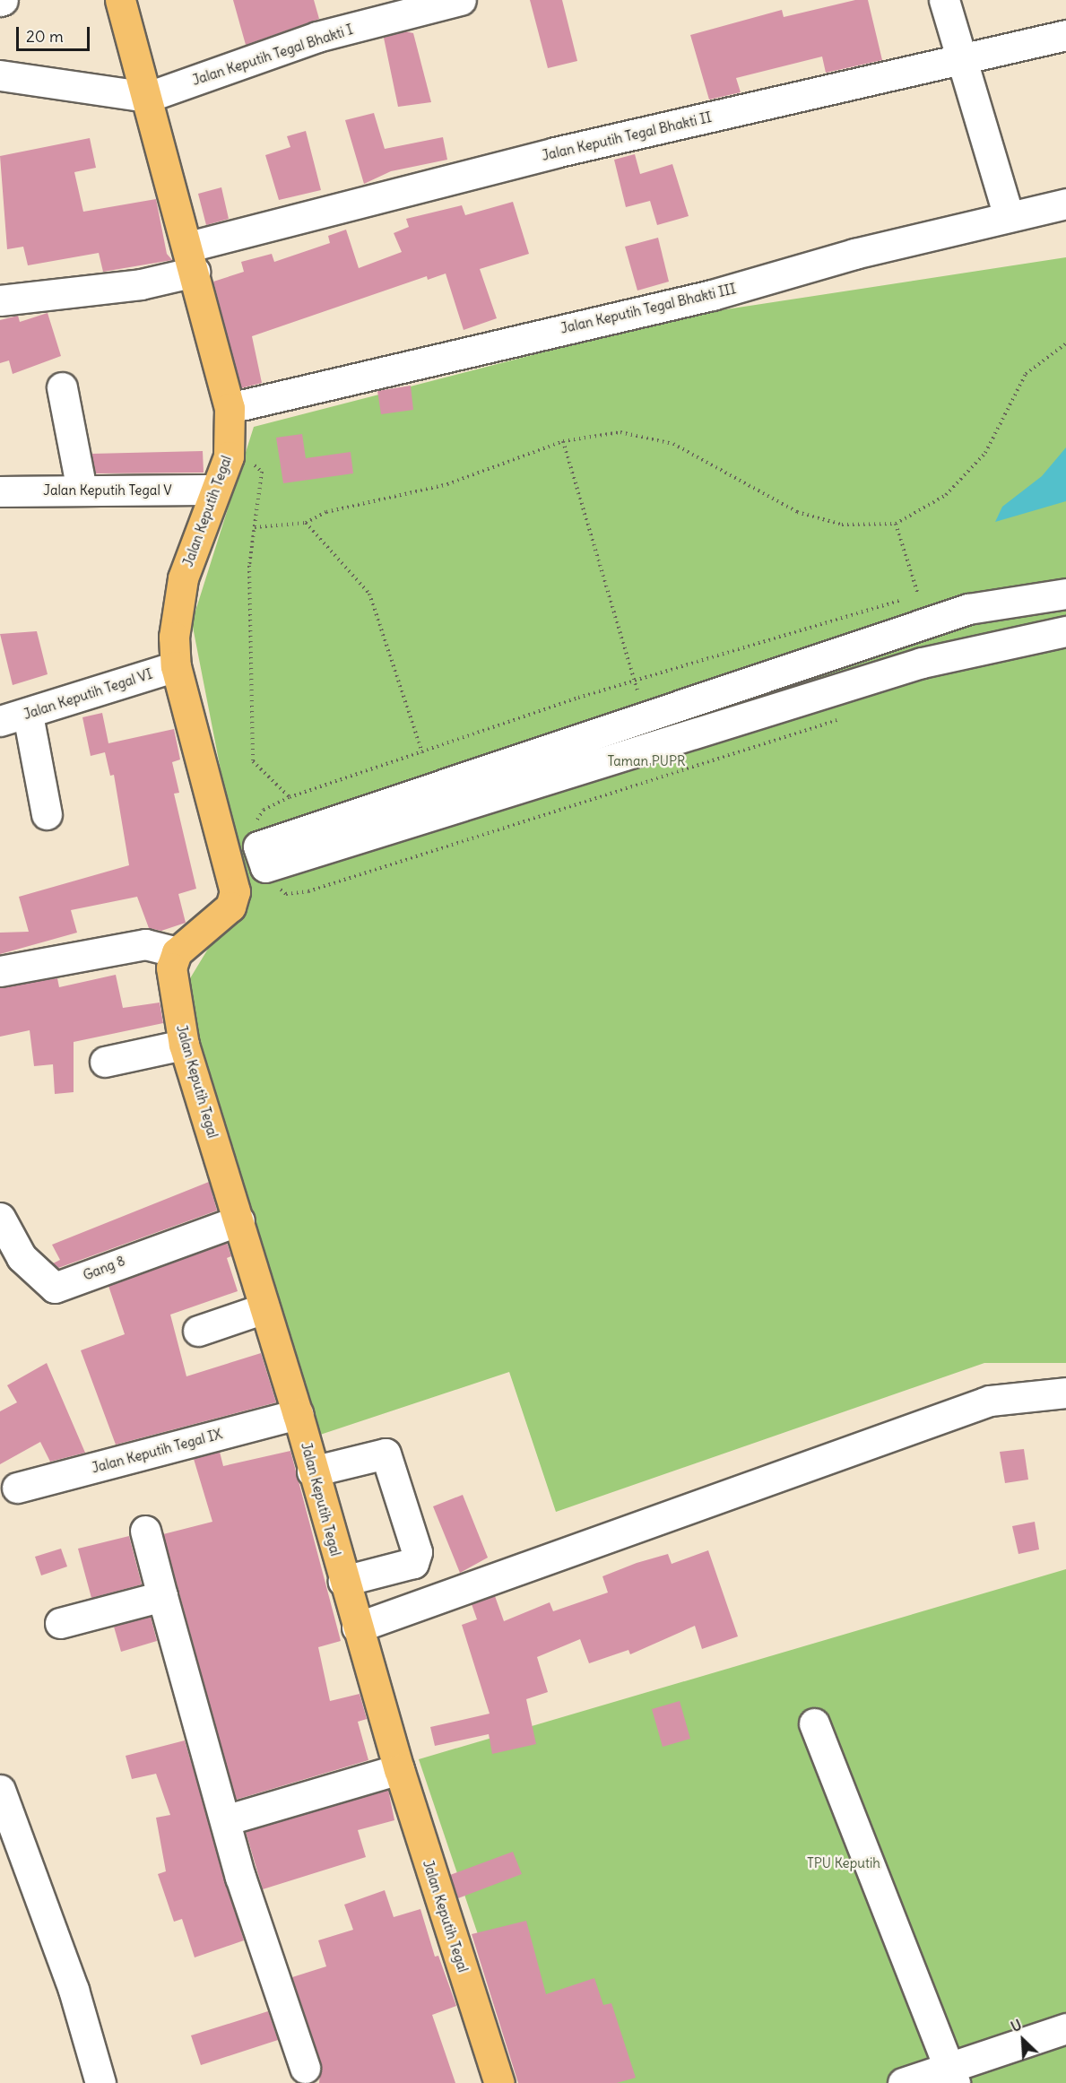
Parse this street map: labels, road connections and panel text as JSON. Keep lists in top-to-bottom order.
{
  "streets": {
    "main road": ["Jalan Keputih Tegal"],
    "street": [
      "Jalan Keputih Tegal Bhakti I",
      "Jalan Keputih Tegal Bhakti II",
      "Jalan Keputih Tegal Bhakti III",
      "Jalan Keputih Tegal V",
      "Jalan Keputih Tegal VI",
      "Gang 8",
      "Jalan Keputih Tegal IX"
    ]
  },
  "crossings": [
    ["Jalan Keputih Tegal Bhakti I", "Jalan Keputih Tegal"],
    ["Jalan Keputih Tegal Bhakti II", "Jalan Keputih Tegal"],
    ["Jalan Keputih Tegal Bhakti III", "Jalan Keputih Tegal"],
    ["Jalan Keputih Tegal V", "Jalan Keputih Tegal"],
    ["Jalan Keputih Tegal", "Jalan Keputih Tegal VI"],
    ["Jalan Keputih Tegal", "Gang 8"],
    ["Jalan Keputih Tegal", "Jalan Keputih Tegal IX"]
  ],
  "parks": ["Taman PUPR", "TPU Keputih"],
  "scale_bar": "20 m",
  "north": "top left"
}
